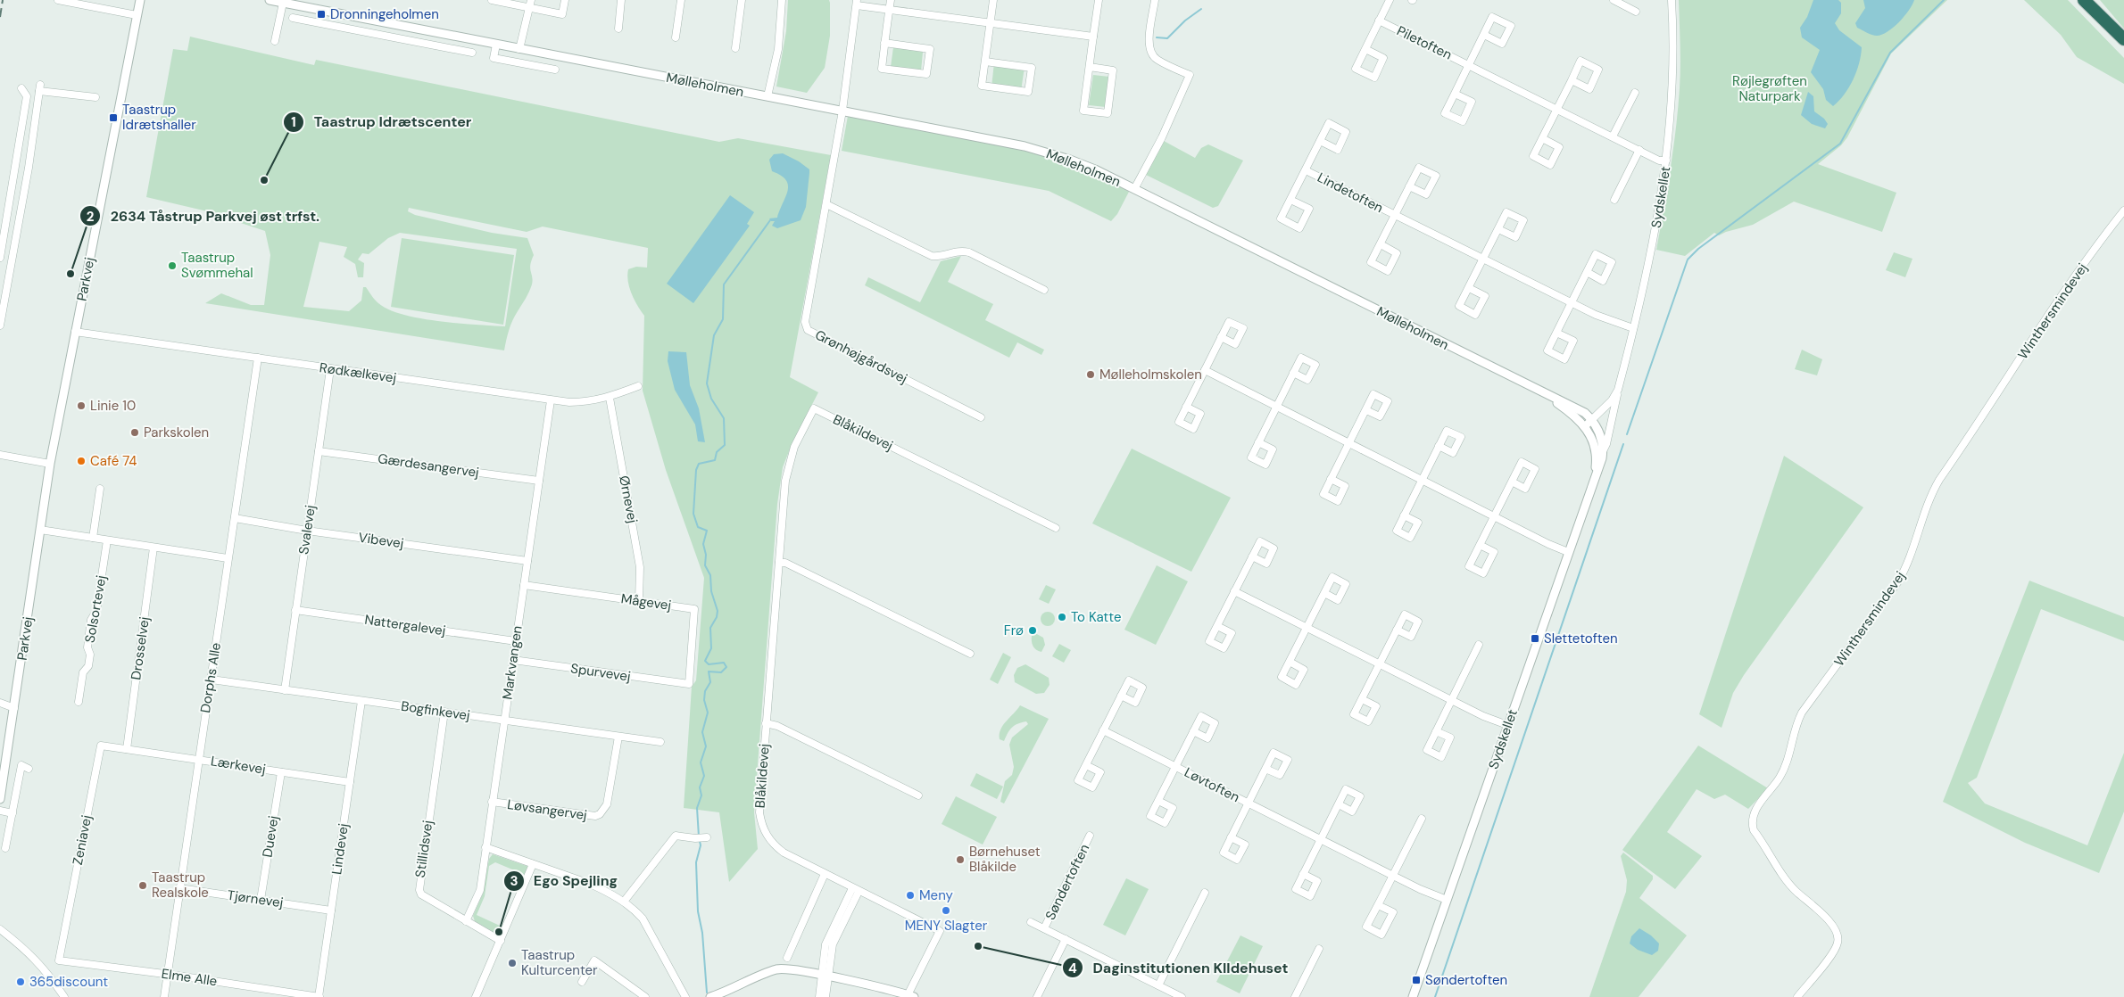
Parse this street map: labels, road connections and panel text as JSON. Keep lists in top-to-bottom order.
{
  "streets": {
    "street": [
      "Piletoften",
      "Mølleholmen",
      "Lindetoften",
      "Sydskellet",
      "Parkvej",
      "Winthersmindevej",
      "Grønhøjgårdsvej",
      "Rødkælkevej",
      "Blåkildevej",
      "Gærdesangervej",
      "Ørnevej",
      "Svalevej",
      "Vibevej",
      "Mågevej",
      "Solsortevej",
      "Nattergalevej",
      "Drosselvej",
      "Markvangen",
      "Spurvevej",
      "Dorphs Alle",
      "Bogfinkevej",
      "Lærkevej",
      "Løvtoften",
      "Løvsangervej",
      "Duevej",
      "Zeniavej",
      "Lindevej",
      "Stillidsvej",
      "Søndertoften",
      "Tjørnevej",
      "Elme Alle"
    ]
  },
  "crossings": [
    ["Piletoften", "Sydskellet"],
    ["Mølleholmen", "Sydskellet"],
    ["Mølleholmen", "Grønhøjgårdsvej"],
    ["Lindetoften", "Sydskellet"],
    ["Sydskellet", "Løvtoften"],
    ["Parkvej", "Rødkælkevej"],
    ["Rødkælkevej", "Ørnevej"],
    ["Rødkælkevej", "Svalevej"],
    ["Rødkælkevej", "Markvangen"],
    ["Rødkælkevej", "Dorphs Alle"],
    ["Gærdesangervej", "Svalevej"],
    ["Gærdesangervej", "Markvangen"],
    ["Ørnevej", "Mågevej"],
    ["Svalevej", "Vibevej"],
    ["Svalevej", "Nattergalevej"],
    ["Svalevej", "Bogfinkevej"],
    ["Vibevej", "Markvangen"],
    ["Vibevej", "Dorphs Alle"],
    ["Mågevej", "Markvangen"],
    ["Mågevej", "Spurvevej"],
    ["Nattergalevej", "Markvangen"],
    ["Drosselvej", "Lærkevej"],
    ["Drosselvej", "Zeniavej"],
    ["Markvangen", "Spurvevej"],
    ["Markvangen", "Bogfinkevej"],
    ["Markvangen", "Løvsangervej"],
    ["Markvangen", "Stillidsvej"],
    ["Dorphs Alle", "Bogfinkevej"],
    ["Dorphs Alle", "Lærkevej"],
    ["Dorphs Alle", "Tjørnevej"],
    ["Dorphs Alle", "Elme Alle"],
    ["Bogfinkevej", "Løvsangervej"],
    ["Bogfinkevej", "Lindevej"],
    ["Bogfinkevej", "Stillidsvej"],
    ["Lærkevej", "Duevej"],
    ["Lærkevej", "Zeniavej"],
    ["Lærkevej", "Lindevej"],
    ["Duevej", "Tjørnevej"],
    ["Zeniavej", "Elme Alle"],
    ["Lindevej", "Tjørnevej"],
    ["Lindevej", "Elme Alle"]
  ],
  "parks": ["Røjlegrøften Naturpark"],
  "places": {
    "transit": [
      "Dronningeholmen",
      "Taastrup Idrætshaller",
      "Slettetoften",
      "Søndertoften"
    ],
    "other": [
      "Taastrup Idrætscenter",
      "Taastrup Svømmehal",
      "2634 Tåstrup Parkvej øst trfst.",
      "Mølleholmskolen",
      "Linie 10",
      "Parkskolen",
      "Café 74",
      "To Katte",
      "Frø",
      "Børnehuset Blåkilde",
      "Taastrup Realskole",
      "Meny",
      "MENY Slagter",
      "Ego Spejling",
      "Daginstitutionen KIldehuset",
      "Taastrup Kulturcenter",
      "365discount"
    ]
  }
}
